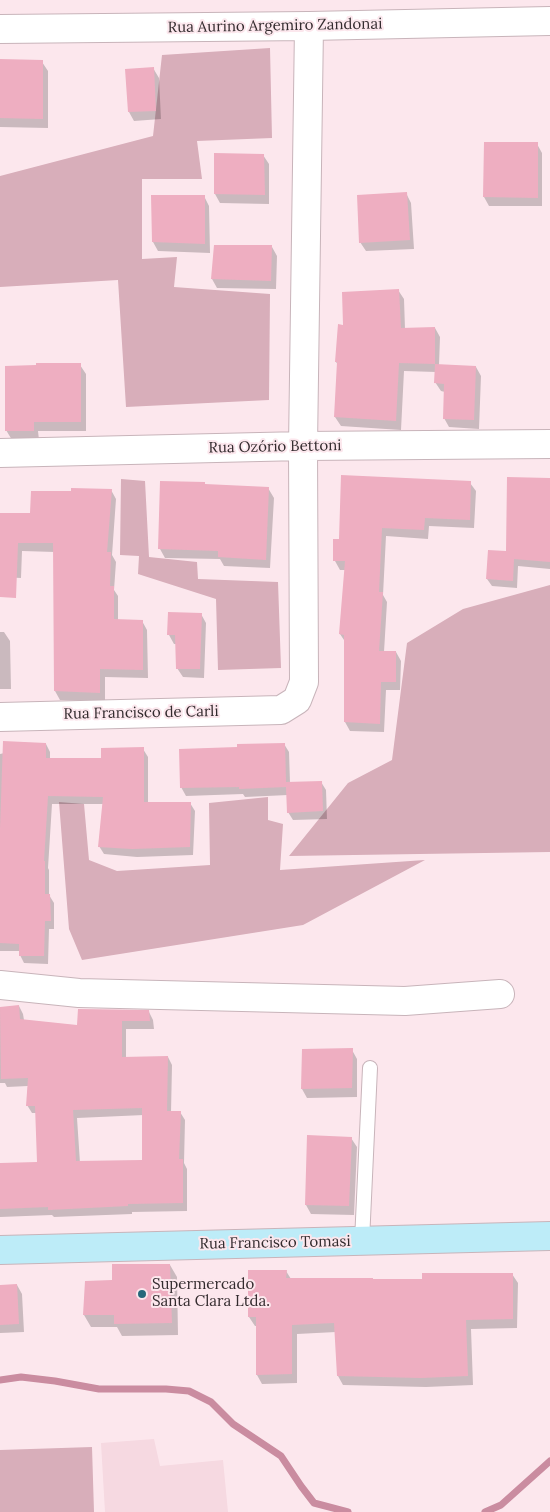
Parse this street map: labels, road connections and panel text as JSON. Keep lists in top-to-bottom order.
{
  "streets": {
    "main road": ["Rua Francisco Tomasi"],
    "street": ["Rua Aurino Argemiro Zandonai", "Rua Ozório Bettoni", "Rua Francisco de Carli"]
  },
  "crossings": [
    ["Rua Ozório Bettoni", "Rua Francisco de Carli"]
  ],
  "places": ["Supermercado Santa Clara Ltda."]
}
